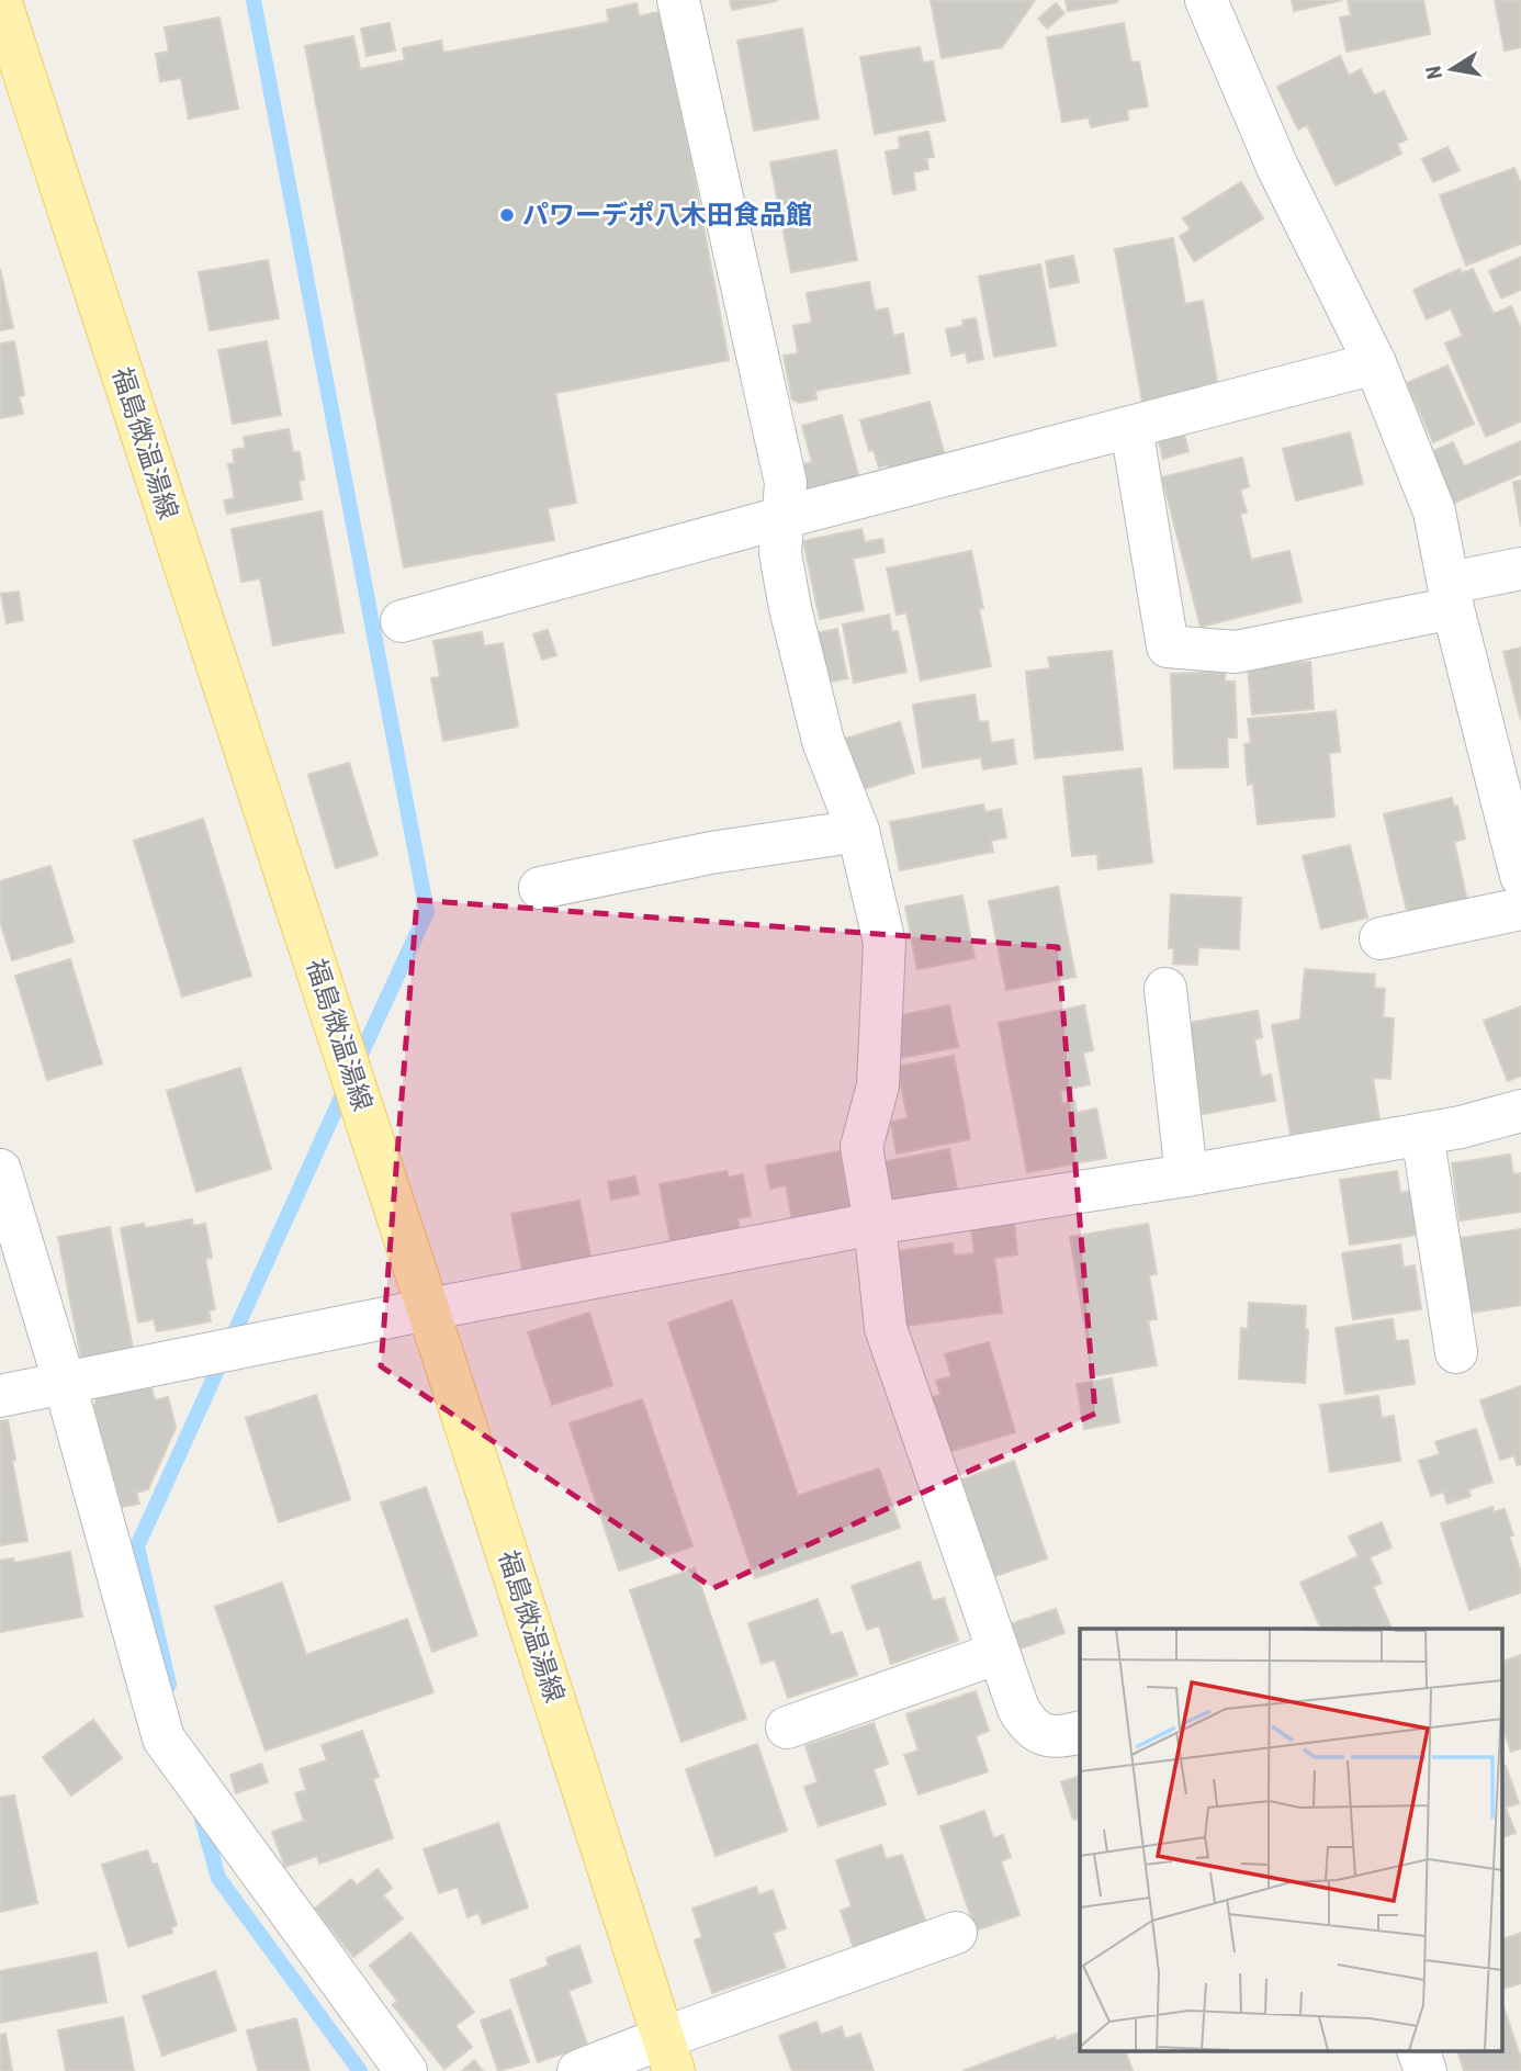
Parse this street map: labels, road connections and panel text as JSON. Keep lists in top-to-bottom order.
{
  "streets": {
    "main road": ["福島微温湯線"]
  },
  "places": ["パワーデポ八木田食品館"],
  "north": "left"
}
